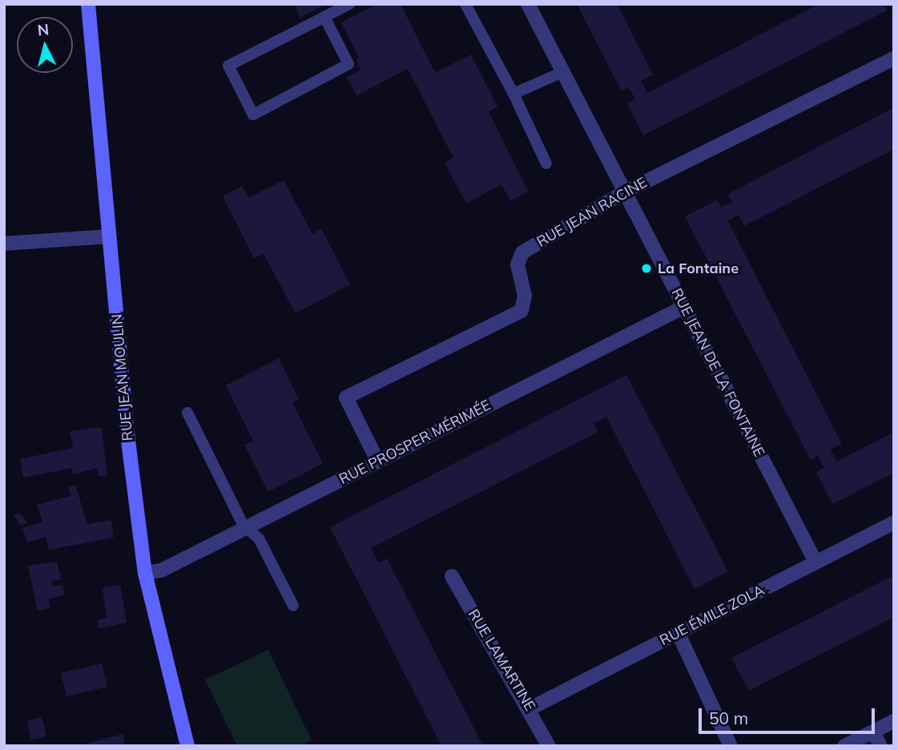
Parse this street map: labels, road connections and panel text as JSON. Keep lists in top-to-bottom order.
{
  "streets": {
    "main road": ["RUE JEAN MOULIN"],
    "street": [
      "RUE JEAN RACINE",
      "RUE JEAN DE LA FONTAINE",
      "RUE PROSPER MÉRIMÉE",
      "RUE ÉMILE ZOLA",
      "RUE LAMARTINE"
    ]
  },
  "crossings": [
    ["RUE JEAN RACINE", "RUE JEAN DE LA FONTAINE"],
    ["RUE JEAN RACINE", "RUE PROSPER MÉRIMÉE"],
    ["RUE JEAN DE LA FONTAINE", "RUE PROSPER MÉRIMÉE"],
    ["RUE JEAN DE LA FONTAINE", "RUE ÉMILE ZOLA"],
    ["RUE JEAN MOULIN", "RUE PROSPER MÉRIMÉE"],
    ["RUE ÉMILE ZOLA", "RUE LAMARTINE"]
  ],
  "places": ["La Fontaine"],
  "scale_bar": "50 m",
  "north": "top"
}
